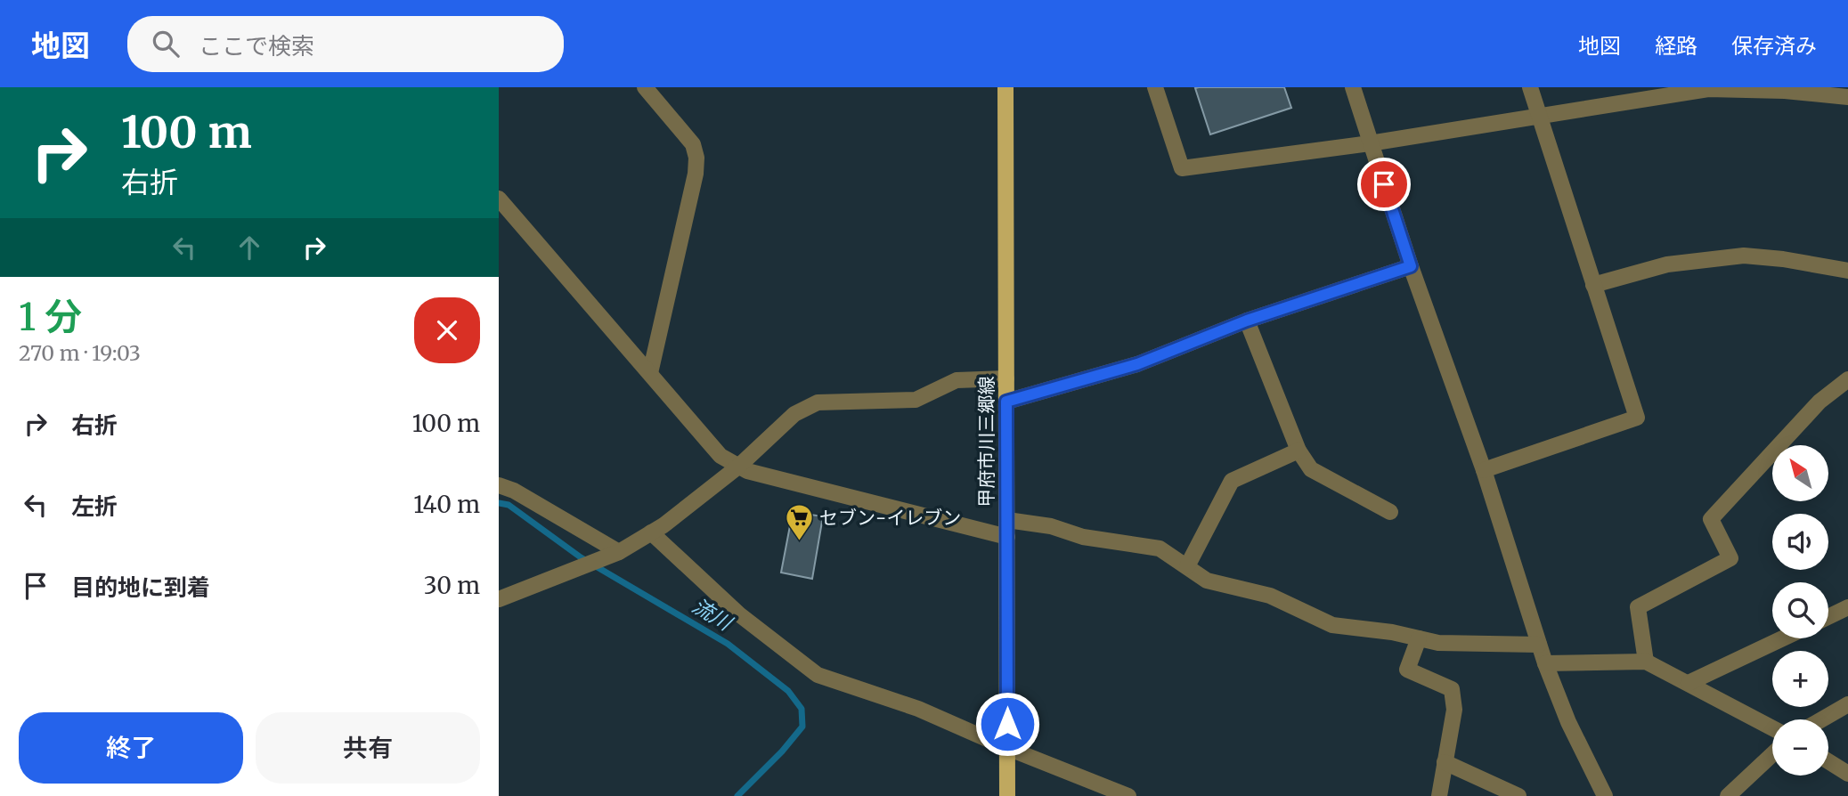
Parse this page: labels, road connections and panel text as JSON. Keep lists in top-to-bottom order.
{
  "streets": {
    "main road": ["甲府市川三郷線"]
  },
  "water": ["流川"],
  "places": {
    "supermarket": ["セブン-イレブン"]
  },
  "north": "top left",
  "page": {
    "header": "地図",
    "search": "ここで検索",
    "nav": ["地図", "経路", "保存済み"],
    "turn": ["100 m", "右折"],
    "heading": ["1 分", "270 m · 19:03"],
    "list": [
      {
        "name": "右折",
        "value": "100 m"
      },
      {
        "name": "左折",
        "value": "140 m"
      },
      {
        "name": "目的地に到着",
        "value": "30 m"
      }
    ],
    "map_buttons": ["+", "−"],
    "buttons": ["終了", "共有"]
  }
}
